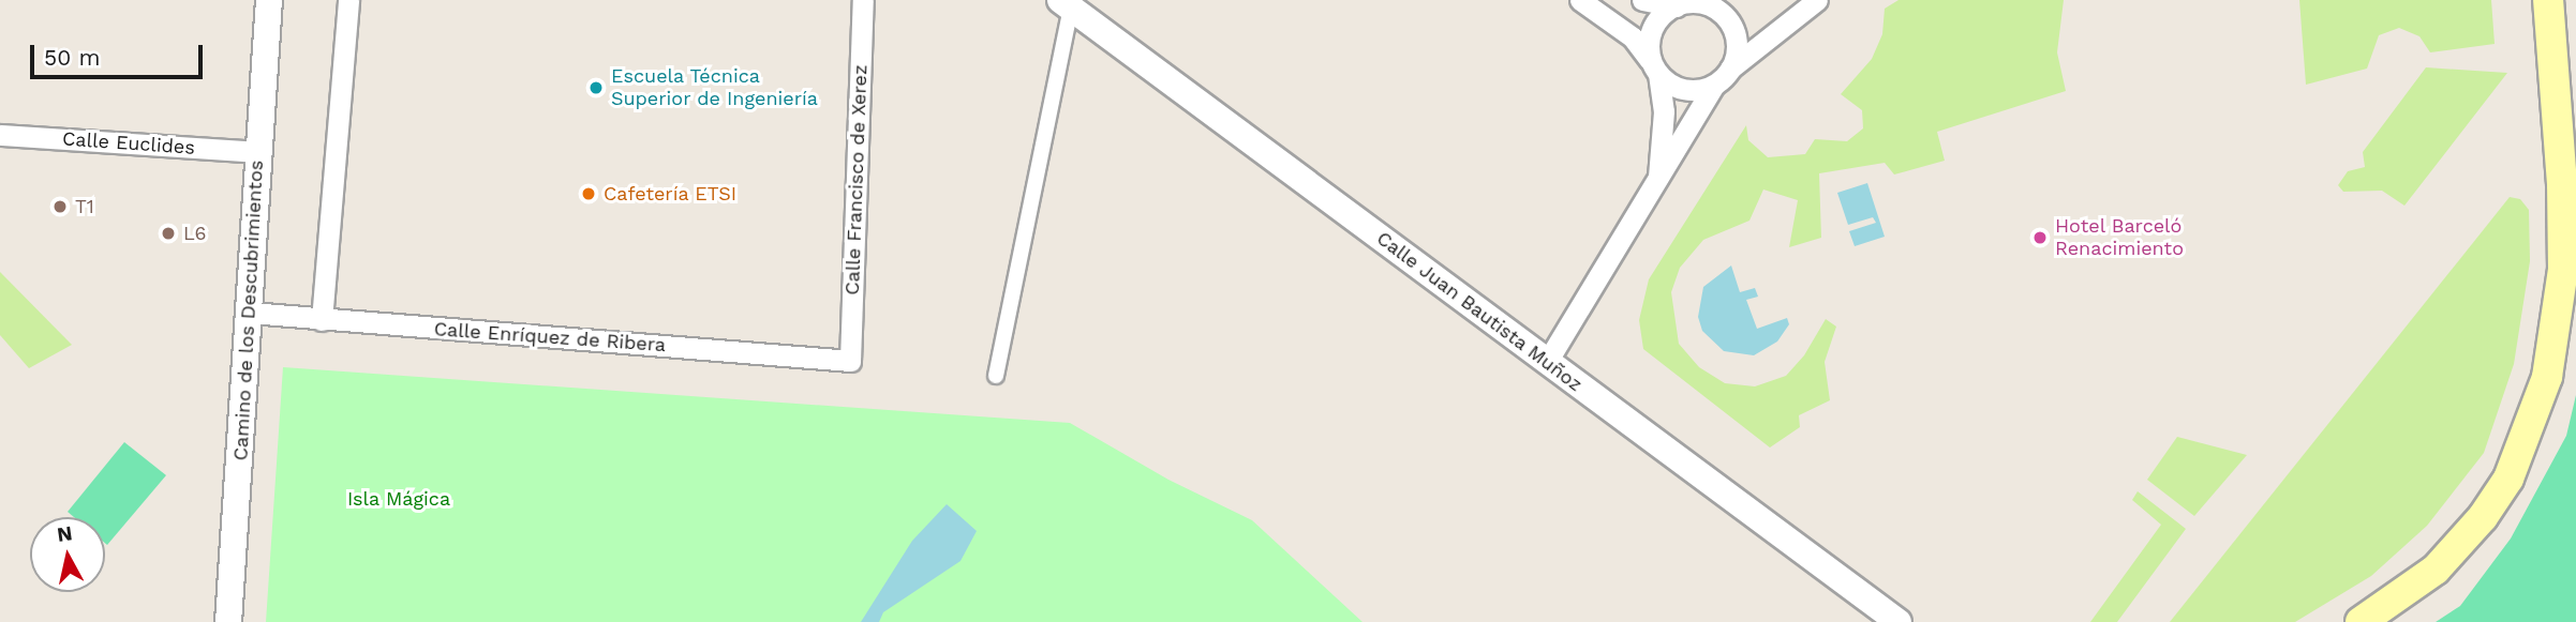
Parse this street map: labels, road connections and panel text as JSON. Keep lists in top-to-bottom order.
{
  "streets": {
    "street": [
      "Calle Euclides",
      "Calle Francisco de Xerez",
      "Camino de los Descubrimientos",
      "Calle Juan Bautista Muñoz",
      "Calle Enríquez de Ribera"
    ]
  },
  "crossings": [
    ["Calle Euclides", "Camino de los Descubrimientos"],
    ["Calle Francisco de Xerez", "Calle Enríquez de Ribera"],
    ["Camino de los Descubrimientos", "Calle Enríquez de Ribera"]
  ],
  "parks": ["Isla Mágica"],
  "places": [
    "Escuela Técnica Superior de Ingeniería",
    "Cafetería ETSI",
    "T1",
    "L6",
    "Hotel Barceló Renacimiento"
  ],
  "scale_bar": "50 m",
  "north": "top"
}
